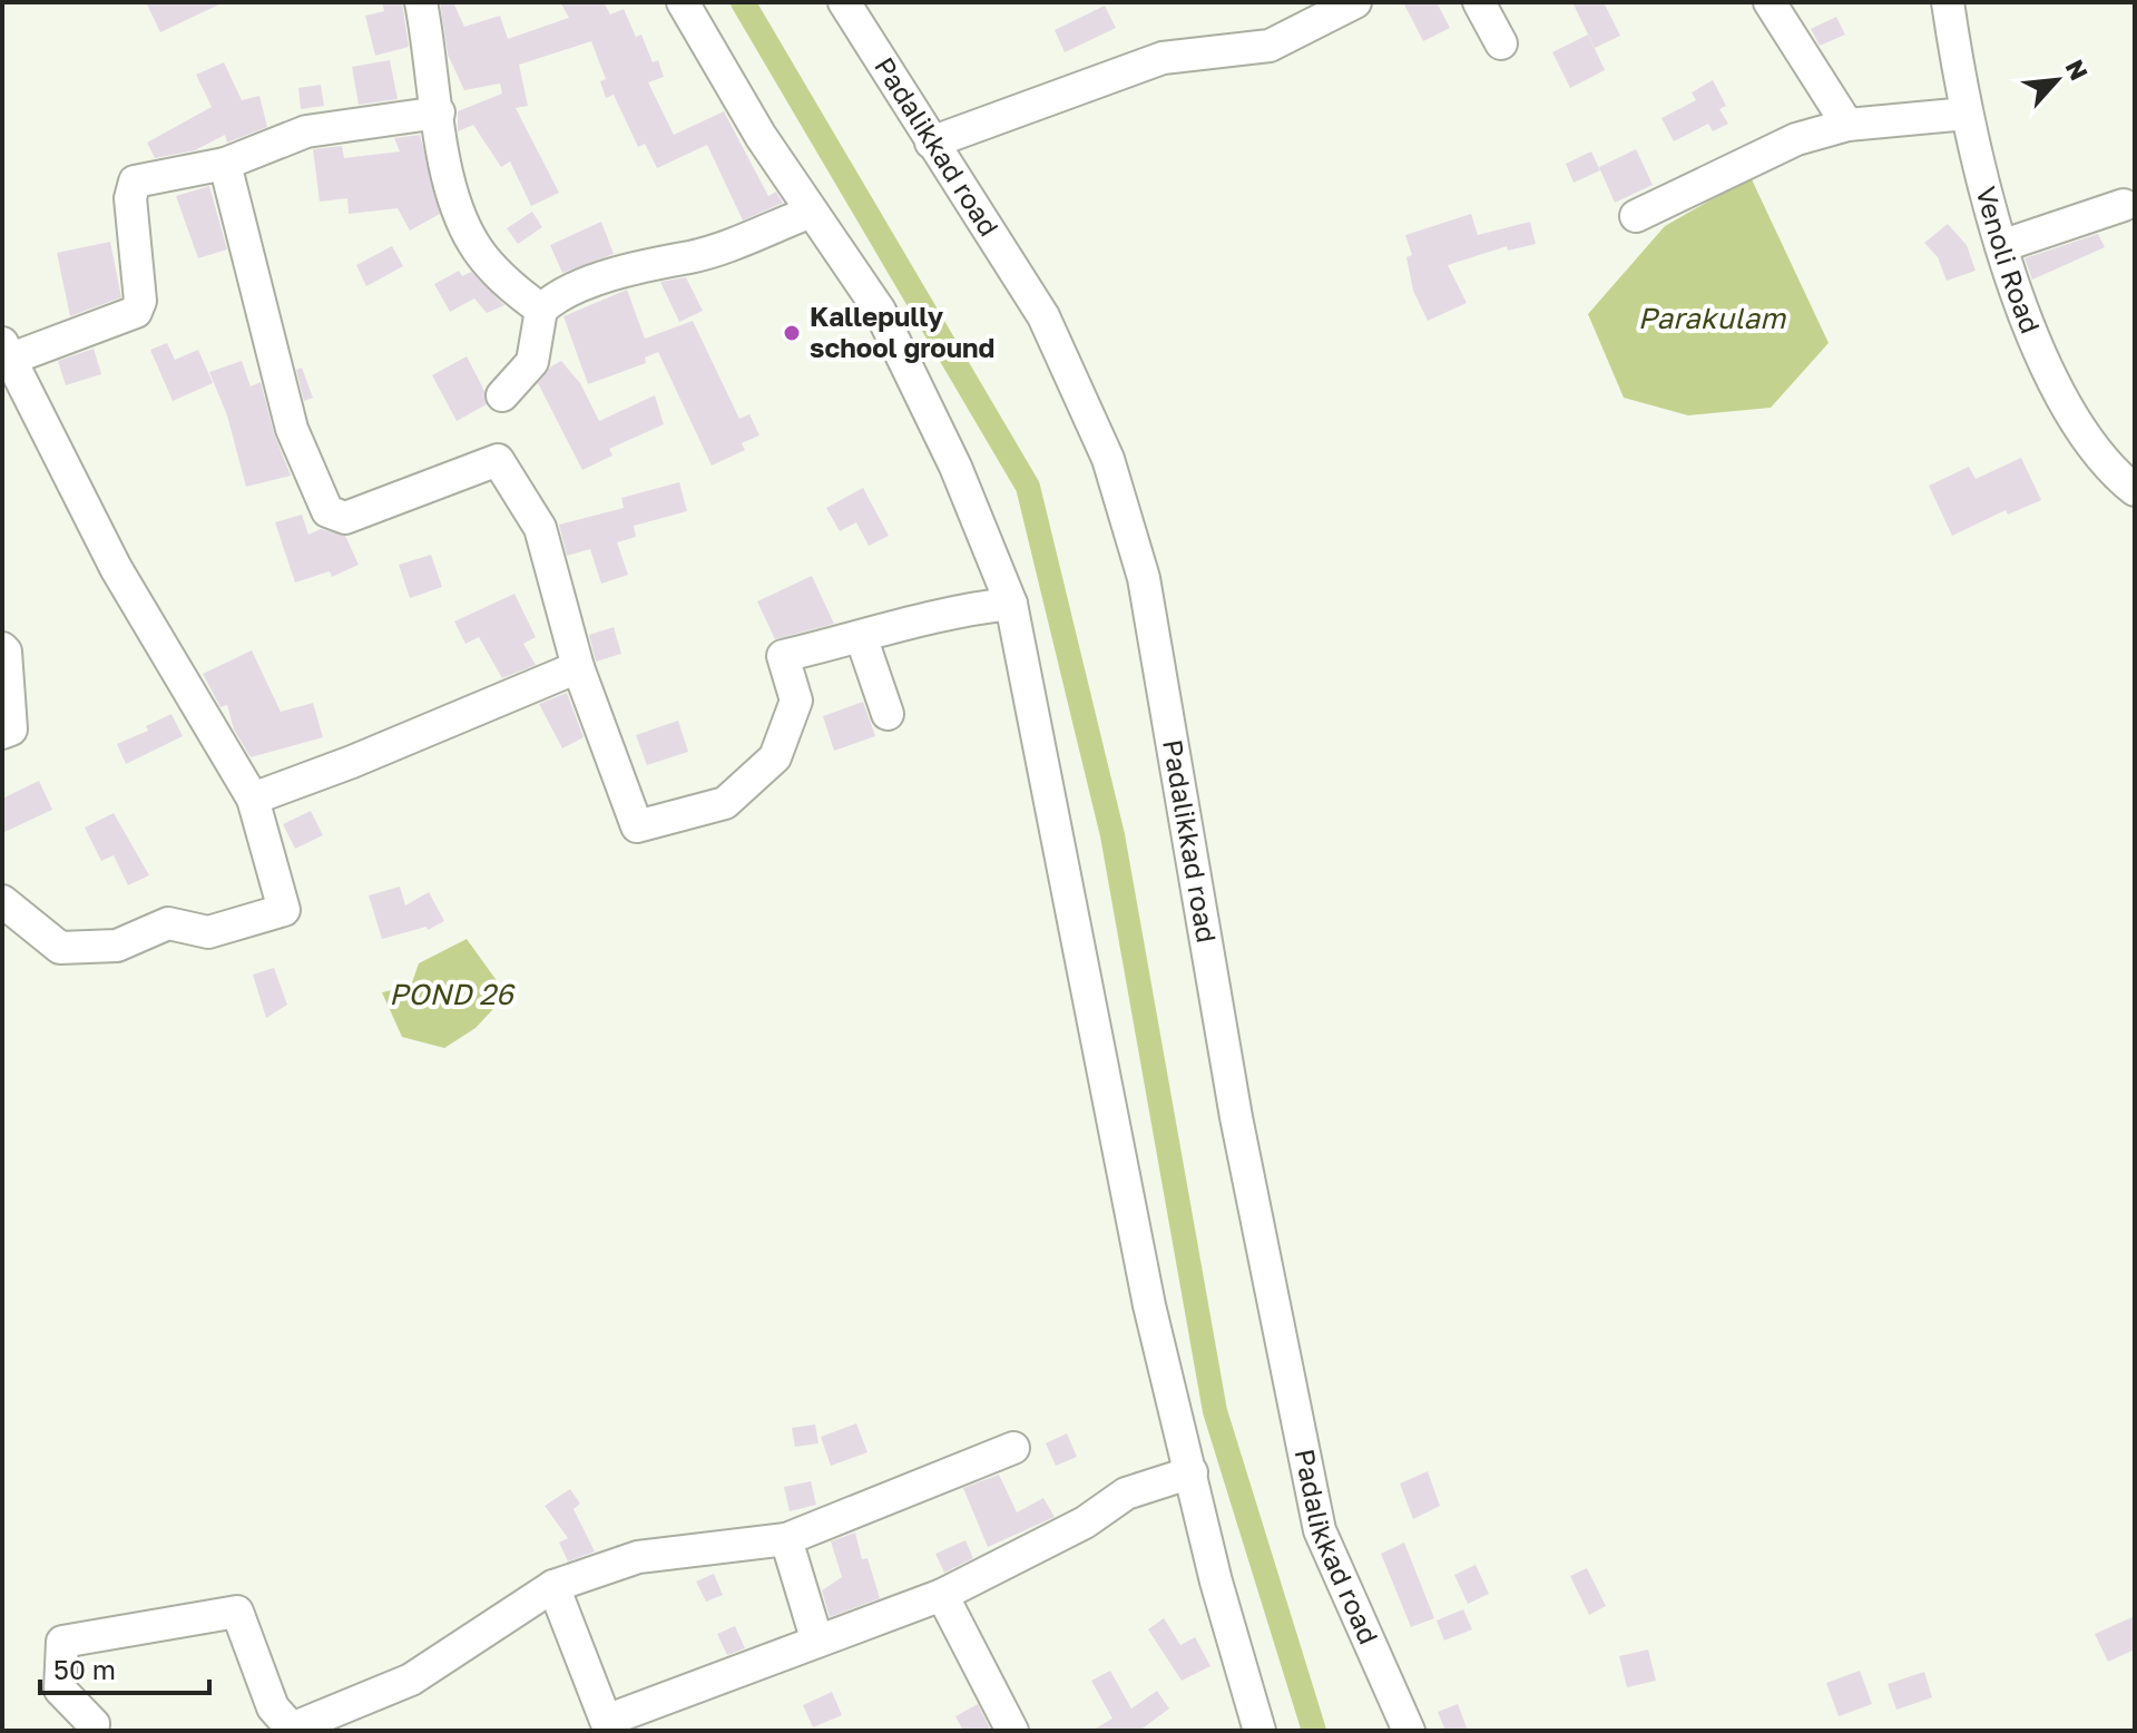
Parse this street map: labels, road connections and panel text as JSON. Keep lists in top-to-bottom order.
{
  "streets": {
    "street": ["Padalikkad road", "Venoli Road"]
  },
  "water": ["Parakulam", "POND 26"],
  "places": ["Kallepully school ground"],
  "scale_bar": "50 m",
  "north": "top right"
}
